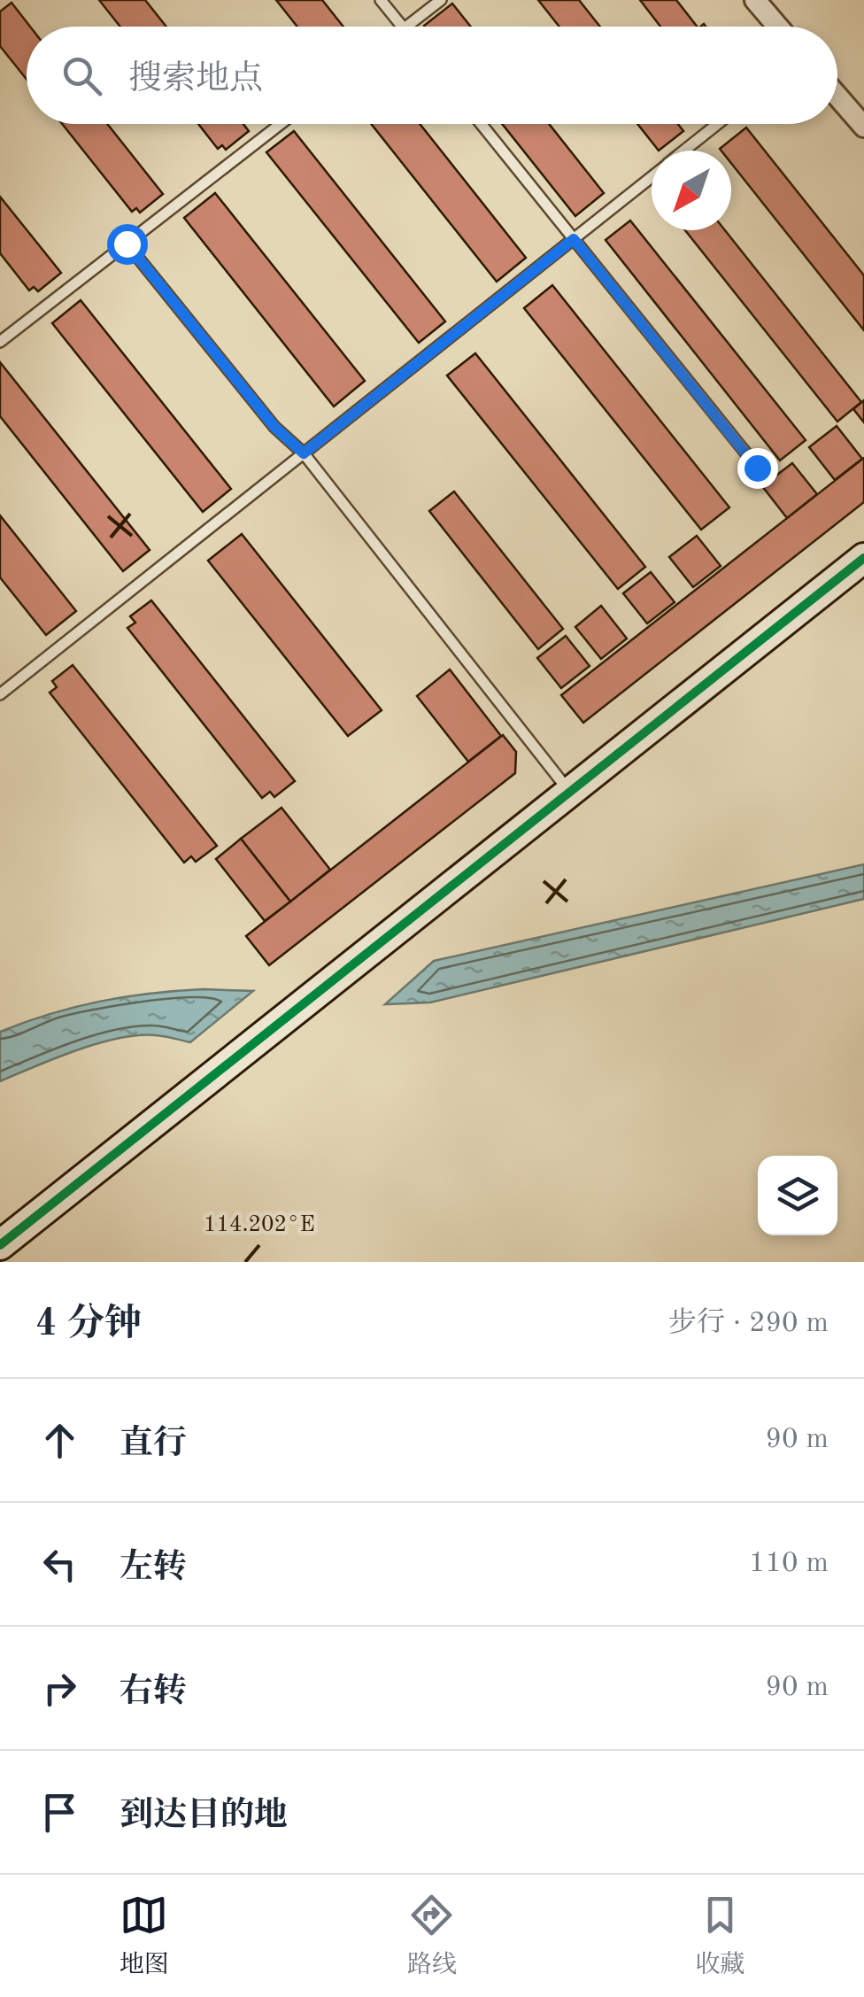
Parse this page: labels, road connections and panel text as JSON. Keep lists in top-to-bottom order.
{
  "north": "bottom left",
  "page": {
    "search": "搜索地点",
    "heading": ["4 分钟", "步行 · 290 m"],
    "list": [
      ["直行", "90 m"],
      ["左转", "110 m"],
      ["右转", "90 m"],
      "到达目的地"
    ],
    "nav": ["地图", "路线", "收藏"]
  },
  "coordinates": ["114.202°E"]
}
